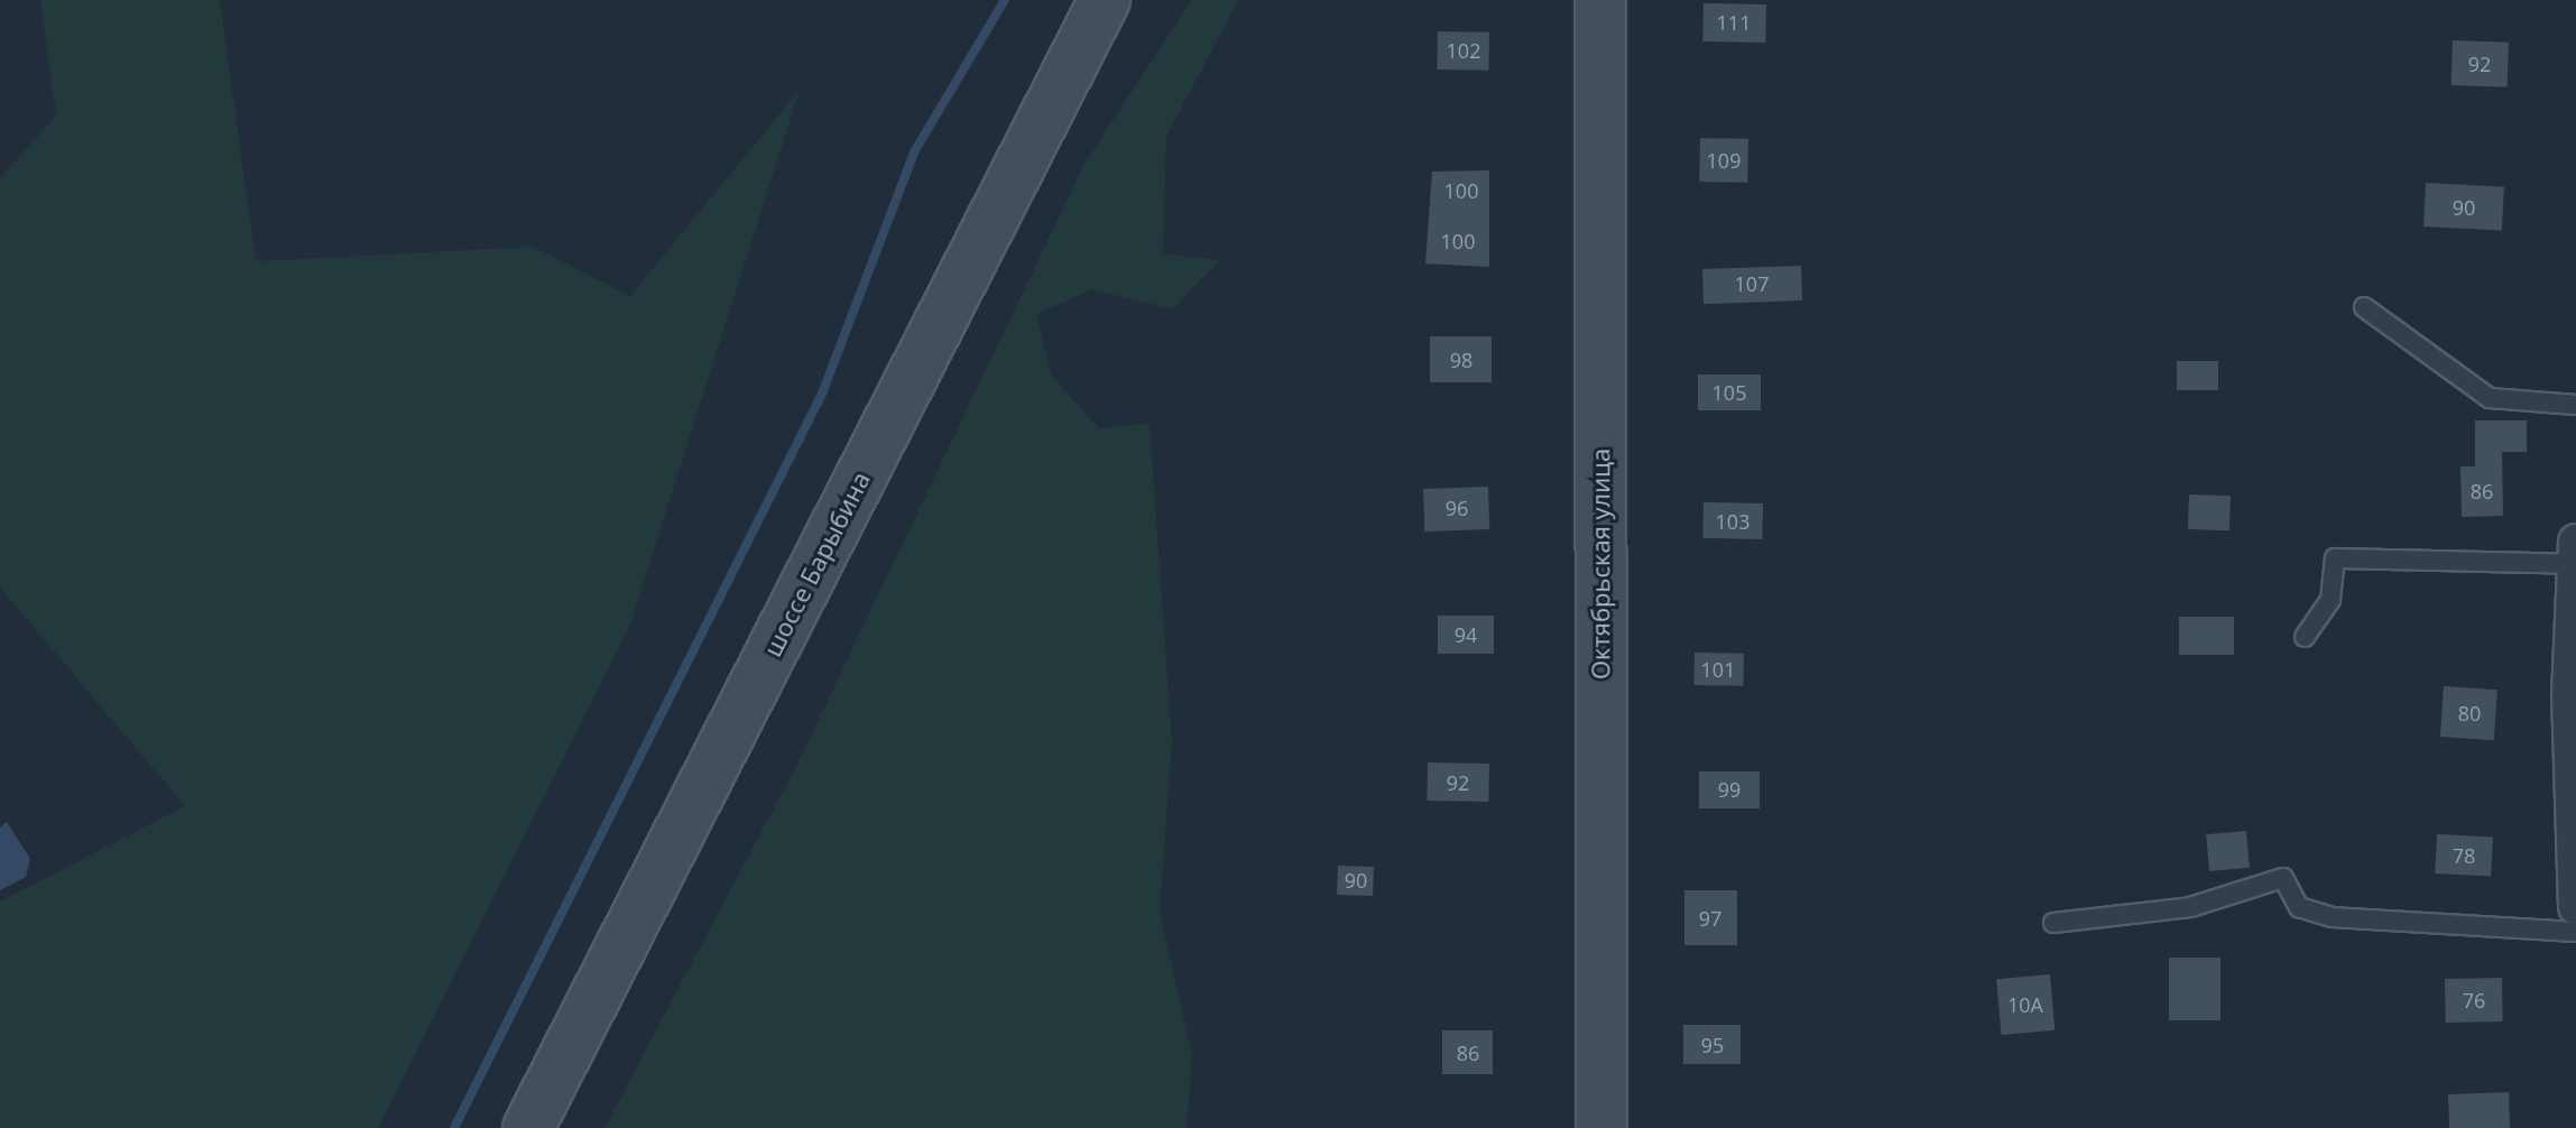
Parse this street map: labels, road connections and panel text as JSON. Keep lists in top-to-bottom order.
{
  "streets": {
    "main road": ["шоссе Барыбина", "Октябрьская улица"]
  },
  "house_numbers": [
    "111",
    "102",
    "92",
    "109",
    "100",
    "90",
    "100",
    "107",
    "98",
    "105",
    "86",
    "96",
    "103",
    "94",
    "101",
    "80",
    "92",
    "99",
    "78",
    "90",
    "97",
    "76",
    "10А",
    "95",
    "86"
  ]
}
